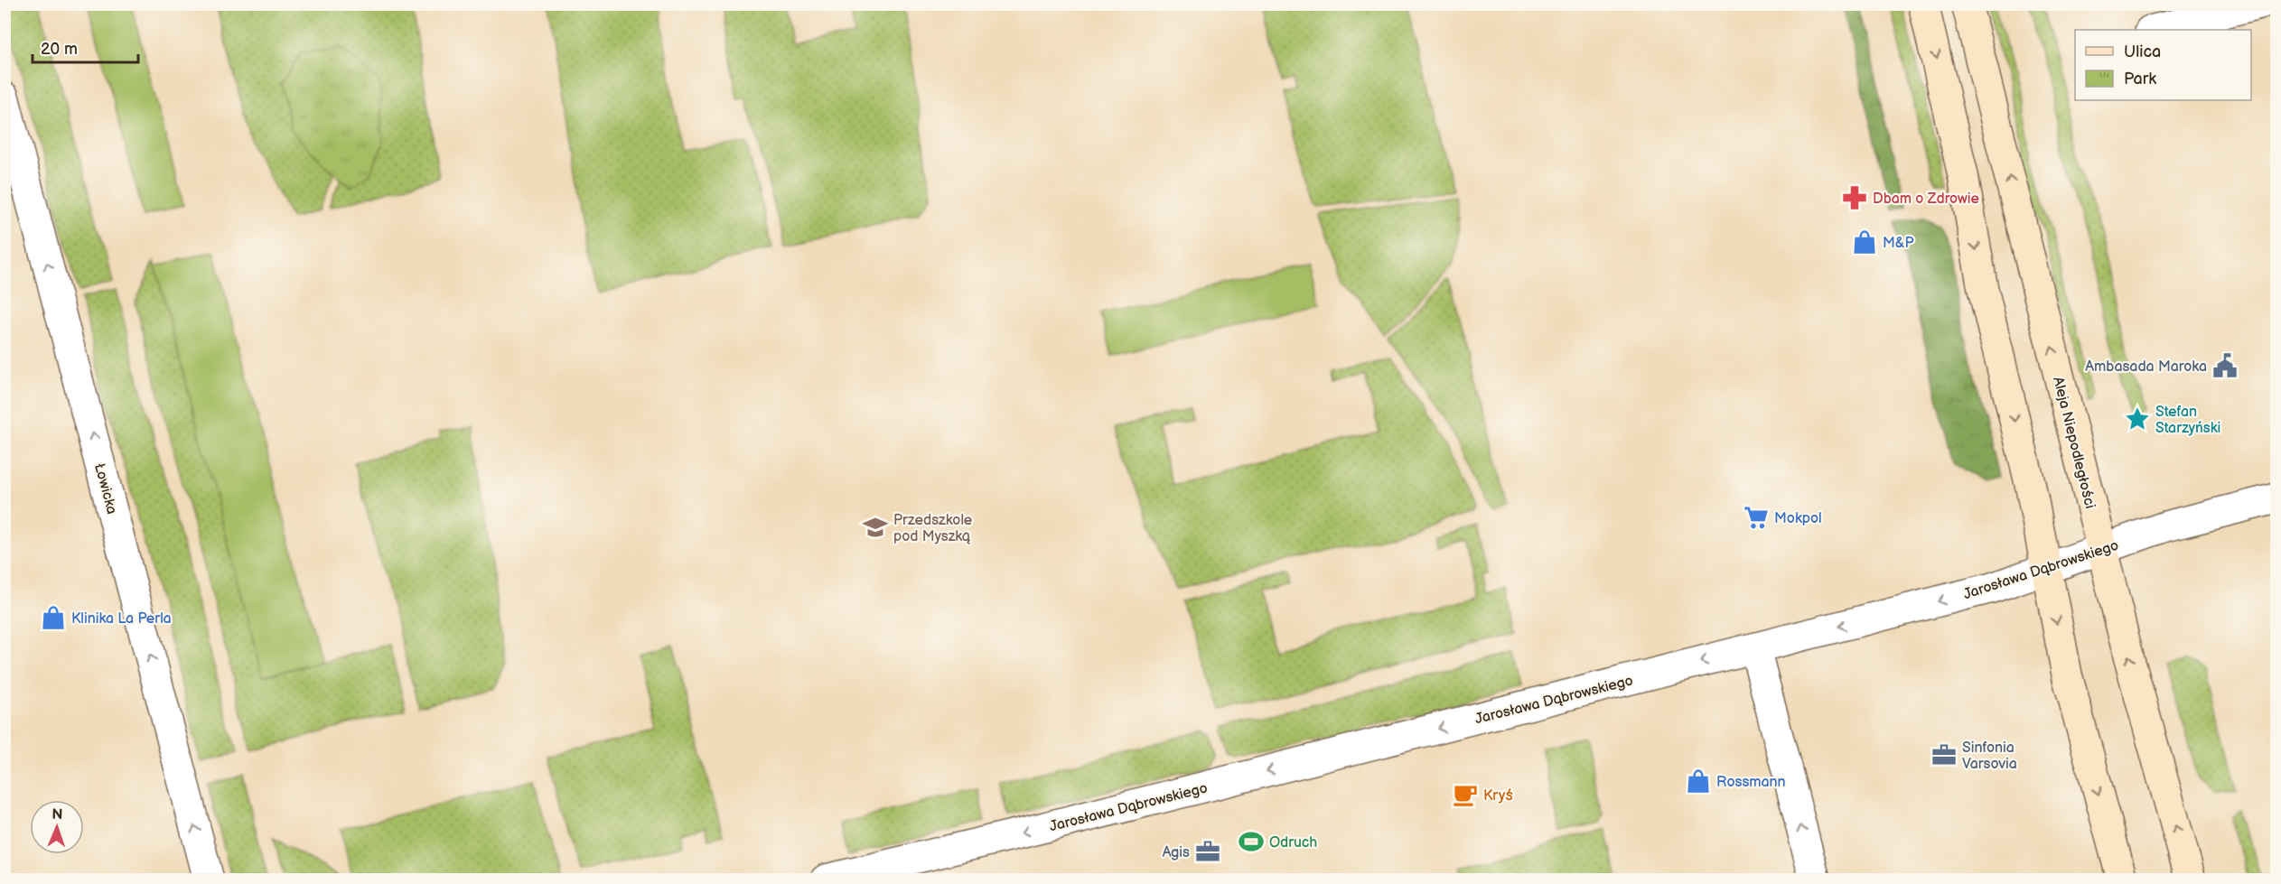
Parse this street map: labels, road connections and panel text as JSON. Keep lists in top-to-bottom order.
{
  "streets": {
    "main road": ["Aleja Niepodległości"],
    "street": ["Łowicka", "Jarosława Dąbrowskiego"]
  },
  "crossings": [
    ["Aleja Niepodległości", "Jarosława Dąbrowskiego"]
  ],
  "one_way": ["Łowicka", "Jarosława Dąbrowskiego"],
  "places": {
    "pharmacy": ["Dbam o Zdrowie"],
    "shop": ["M&P", "Klinika La Perla", "Rossmann"],
    "public building": ["Ambasada Maroka"],
    "place": ["Stefan Starzyński"],
    "supermarket": ["Mokpol"],
    "school or university": ["Przedszkole pod Myszką"],
    "office": ["Sinfonia Varsovia", "Agis"],
    "cafe": ["Kryś"],
    "sports": ["Odruch"]
  },
  "legend": ["Ulica", "Park"],
  "scale_bar": "20 m",
  "north": "top"
}
